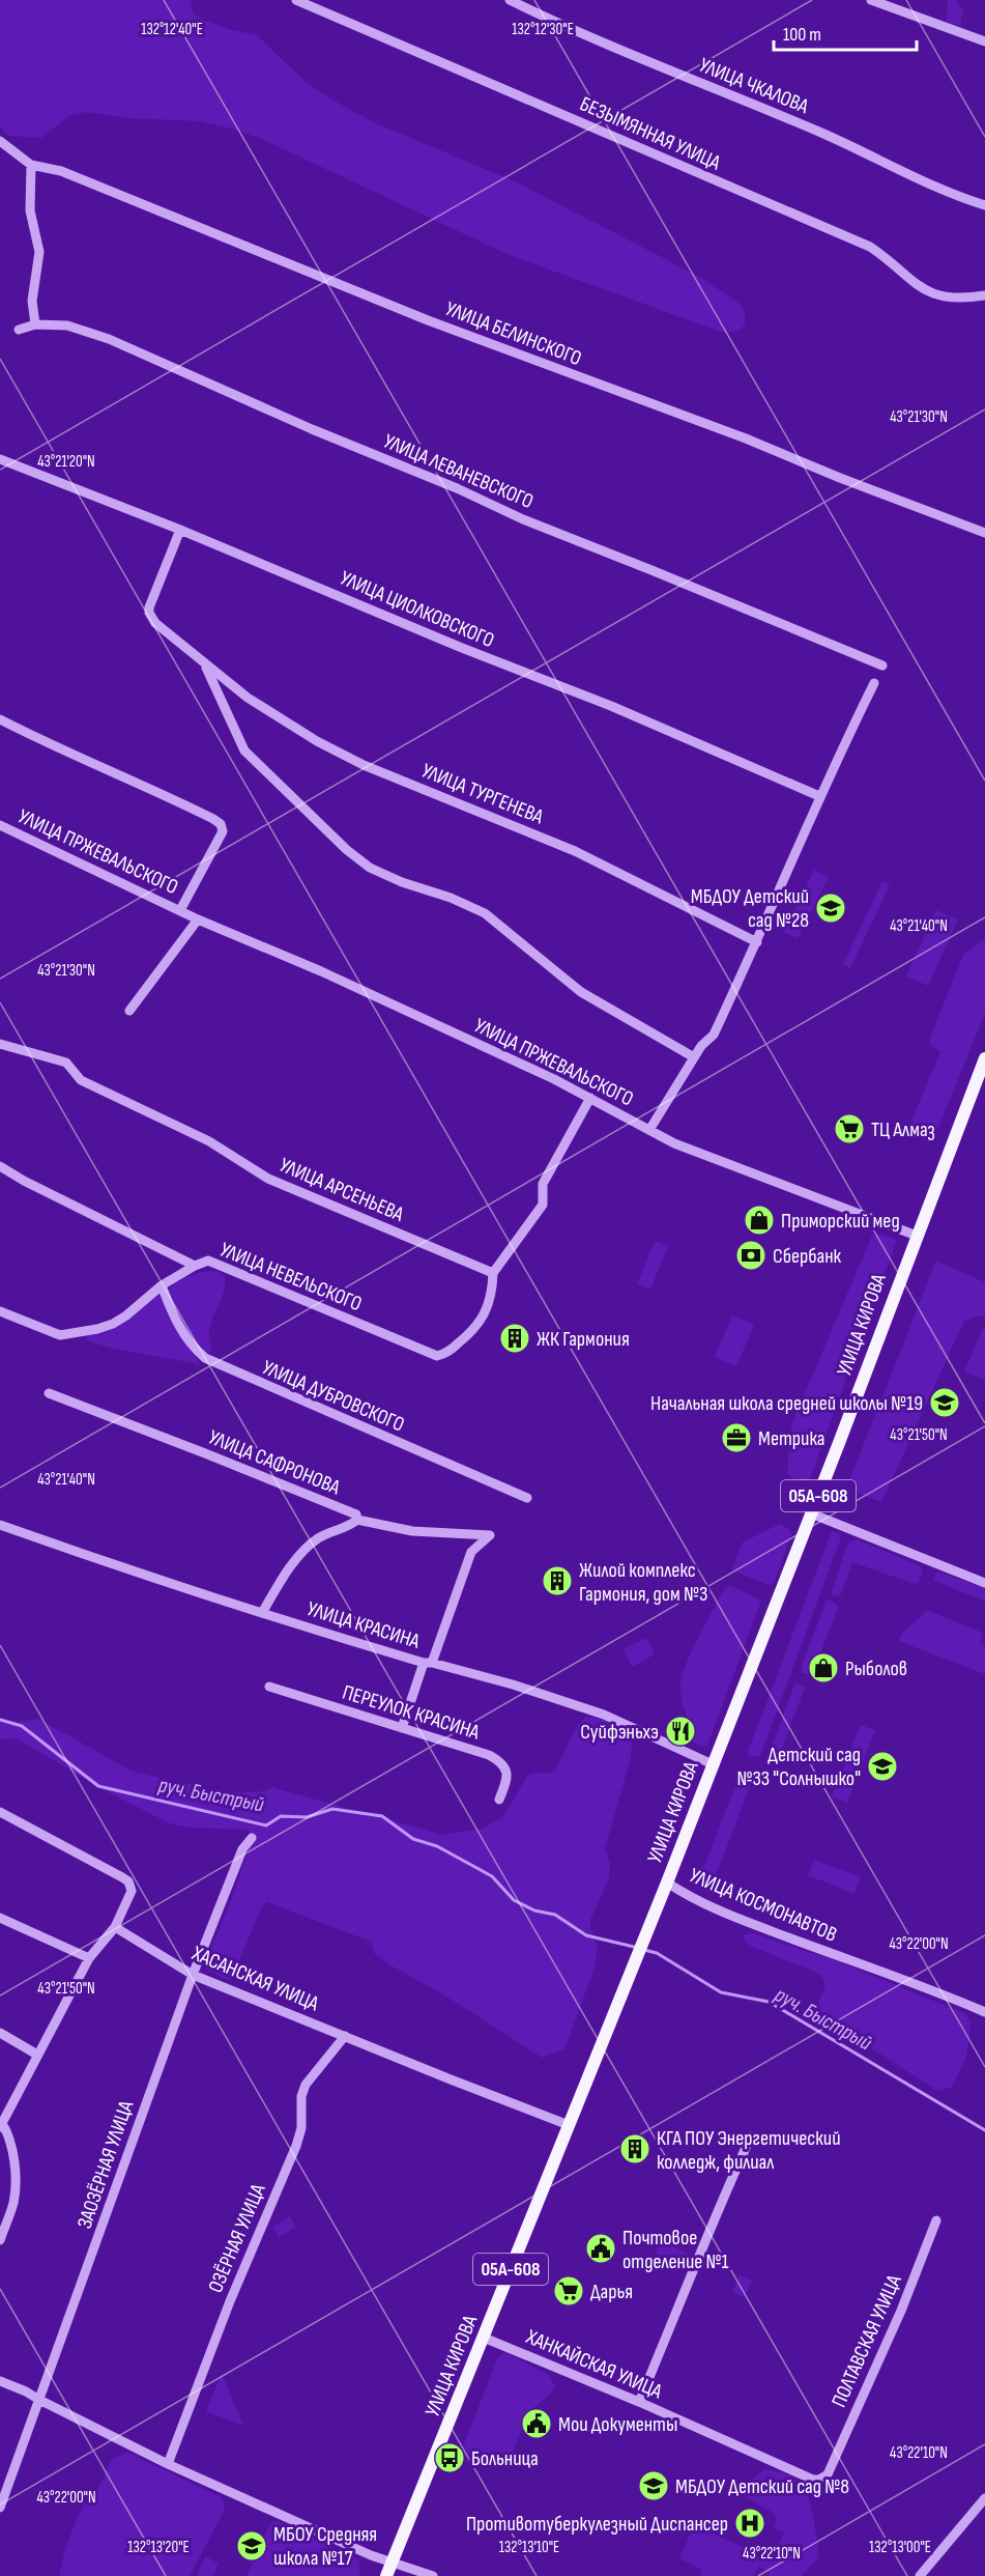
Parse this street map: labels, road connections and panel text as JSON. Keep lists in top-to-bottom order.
{
  "streets": {
    "main road": ["УЛИЦА КИРОВА", "05А-608"],
    "street": [
      "УЛИЦА ЧКАЛОВА",
      "БЕЗЫМЯННАЯ УЛИЦА",
      "УЛИЦА БЕЛИНСКОГО",
      "УЛИЦА ЛЕВАНЕВСКОГО",
      "УЛИЦА ЦИОЛКОВСКОГО",
      "УЛИЦА ТУРГЕНЕВА",
      "УЛИЦА ПРЖЕВАЛЬСКОГО",
      "УЛИЦА АРСЕНЬЕВА",
      "УЛИЦА НЕВЕЛЬСКОГО",
      "УЛИЦА ДУБРОВСКОГО",
      "УЛИЦА САФРОНОВА",
      "УЛИЦА КРАСИНА",
      "ПЕРЕУЛОК КРАСИНА",
      "УЛИЦА КОСМОНАВТОВ",
      "ХАСАНСКАЯ УЛИЦА",
      "ЗАОЗЁРНАЯ УЛИЦА",
      "ОЗЁРНАЯ УЛИЦА",
      "ПОЛТАВСКАЯ УЛИЦА",
      "ХАНКАЙСКАЯ УЛИЦА"
    ]
  },
  "crossings": [
    ["УЛИЦА ЦИОЛКОВСКОГО", "УЛИЦА ТУРГЕНЕВА"],
    ["УЛИЦА ПРЖЕВАЛЬСКОГО", "УЛИЦА КИРОВА"],
    ["УЛИЦА АРСЕНЬЕВА", "УЛИЦА НЕВЕЛЬСКОГО"],
    ["УЛИЦА КИРОВА", "УЛИЦА КРАСИНА"],
    ["УЛИЦА КИРОВА", "УЛИЦА КОСМОНАВТОВ"],
    ["УЛИЦА КИРОВА", "ХАСАНСКАЯ УЛИЦА"],
    ["УЛИЦА КИРОВА", "ХАНКАЙСКАЯ УЛИЦА"],
    ["УЛИЦА САФРОНОВА", "УЛИЦА КРАСИНА"],
    ["ХАСАНСКАЯ УЛИЦА", "ЗАОЗЁРНАЯ УЛИЦА"],
    ["ХАСАНСКАЯ УЛИЦА", "ОЗЁРНАЯ УЛИЦА"],
    ["ПОЛТАВСКАЯ УЛИЦА", "ХАНКАЙСКАЯ УЛИЦА"]
  ],
  "water": ["руч. Быстрый"],
  "places": {
    "school or university": [
      "МБДОУ Детский сад №28",
      "Начальная школа средней школы №19",
      "Детский сад №33 \"Солнышко\"",
      "МБДОУ Детский сад №8",
      "МБОУ Средняя школа №17"
    ],
    "supermarket": ["ТЦ Алмаз", "Дарья"],
    "shop": ["Приморский мед", "Рыболов"],
    "bank": ["Сбербанк"],
    "building": ["ЖК Гармония", "Жилой комплекс Гармония, дом №3", "КГА ПОУ Энергетический колледж, филиал"],
    "office": ["Метрика"],
    "restaurant": ["Суйфэньхэ"],
    "public building": ["Почтовое отделение №1", "Мои Документы"],
    "bus stop": ["Больница"],
    "hospital": ["Противотуберкулезный Диспансер"]
  },
  "scale_bar": "100 m",
  "coordinates": [
    "132°12'40\"E",
    "132°12'30\"E",
    "43°21'30\"N",
    "43°21'20\"N",
    "43°21'40\"N",
    "43°21'50\"N",
    "43°22'00\"N",
    "43°22'10\"N",
    "132°13'20\"E",
    "132°13'10\"E",
    "132°13'00\"E"
  ]
}
